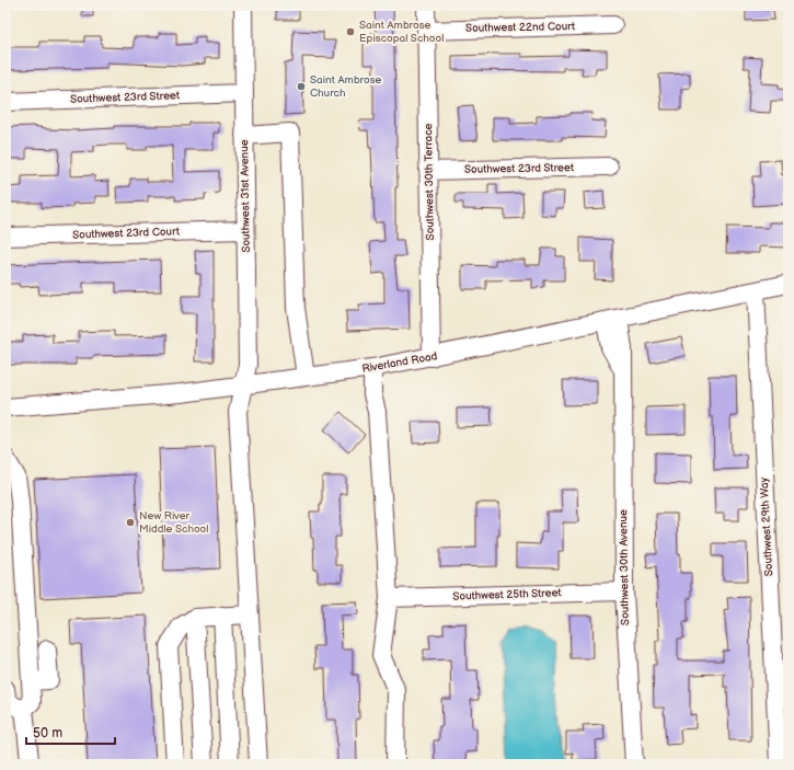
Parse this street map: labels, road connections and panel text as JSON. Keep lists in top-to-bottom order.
{
  "streets": {
    "street": [
      "Southwest 22nd Court",
      "Southwest 23rd Street",
      "Southwest 30th Terrace",
      "Southwest 31st Avenue",
      "Southwest 23rd Court",
      "Riverland Road",
      "Southwest 29th Way",
      "Southwest 30th Avenue",
      "Southwest 25th Street"
    ]
  },
  "crossings": [
    ["Southwest 22nd Court", "Southwest 30th Terrace"],
    ["Southwest 23rd Street", "Southwest 30th Terrace"],
    ["Southwest 23rd Street", "Southwest 31st Avenue"],
    ["Southwest 30th Terrace", "Riverland Road"],
    ["Southwest 31st Avenue", "Southwest 23rd Court"],
    ["Southwest 31st Avenue", "Riverland Road"],
    ["Riverland Road", "Southwest 29th Way"],
    ["Riverland Road", "Southwest 30th Avenue"],
    ["Southwest 30th Avenue", "Southwest 25th Street"]
  ],
  "places": ["Saint Ambrose Episcopal School", "Saint Ambrose Church", "New River Middle School"],
  "scale_bar": "50 m"
}
